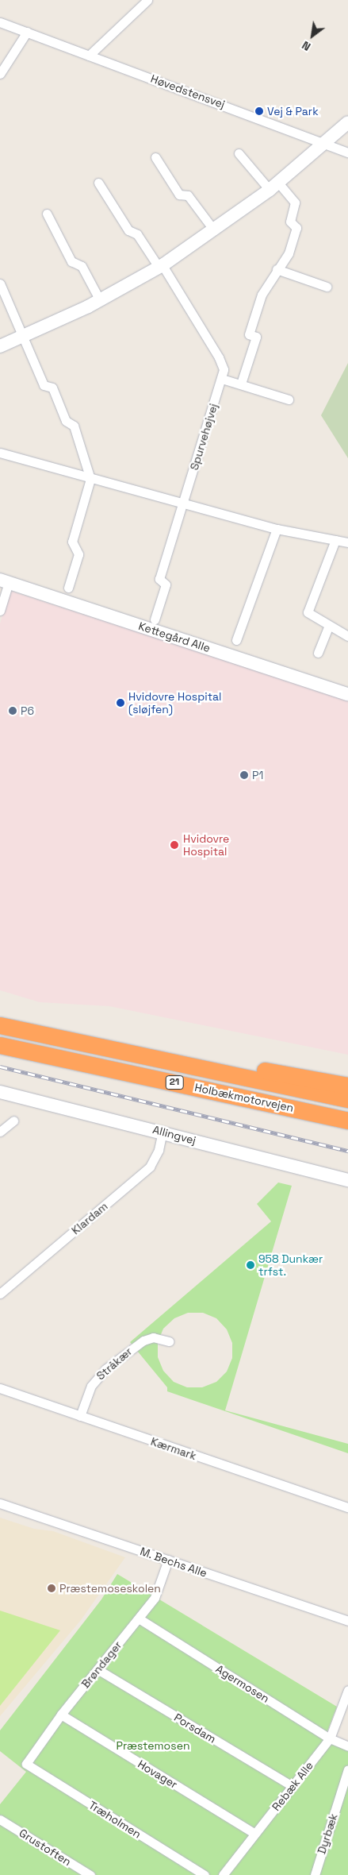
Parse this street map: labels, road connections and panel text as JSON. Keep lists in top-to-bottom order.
{
  "streets": {
    "highway": ["21", "Holbækmotorvejen"],
    "street": [
      "Høvedstensvej",
      "Spurvehøjvej",
      "Kettegård Alle",
      "Allingvej",
      "Klardam",
      "Stråkær",
      "Kærmark",
      "M. Bechs Alle",
      "Brøndager",
      "Agermosen",
      "Porsdam",
      "Hovager",
      "Rebæk Alle",
      "Træholmen",
      "Dyrbæk",
      "Grustoften"
    ]
  },
  "crossings": [
    ["Allingvej", "Klardam"],
    ["Stråkær", "Kærmark"],
    ["M. Bechs Alle", "Brøndager"],
    ["Brøndager", "Agermosen"],
    ["Brøndager", "Porsdam"],
    ["Brøndager", "Hovager"],
    ["Brøndager", "Træholmen"],
    ["Agermosen", "Rebæk Alle"],
    ["Porsdam", "Rebæk Alle"],
    ["Hovager", "Rebæk Alle"]
  ],
  "parks": ["Præstemosen"],
  "places": [
    "Vej & Park",
    "Hvidovre Hospital (sløjfen)",
    "P6",
    "P1",
    "Hvidovre Hospital",
    "958 Dunkær trfst.",
    "Præstemoseskolen"
  ],
  "north": "bottom left"
}
